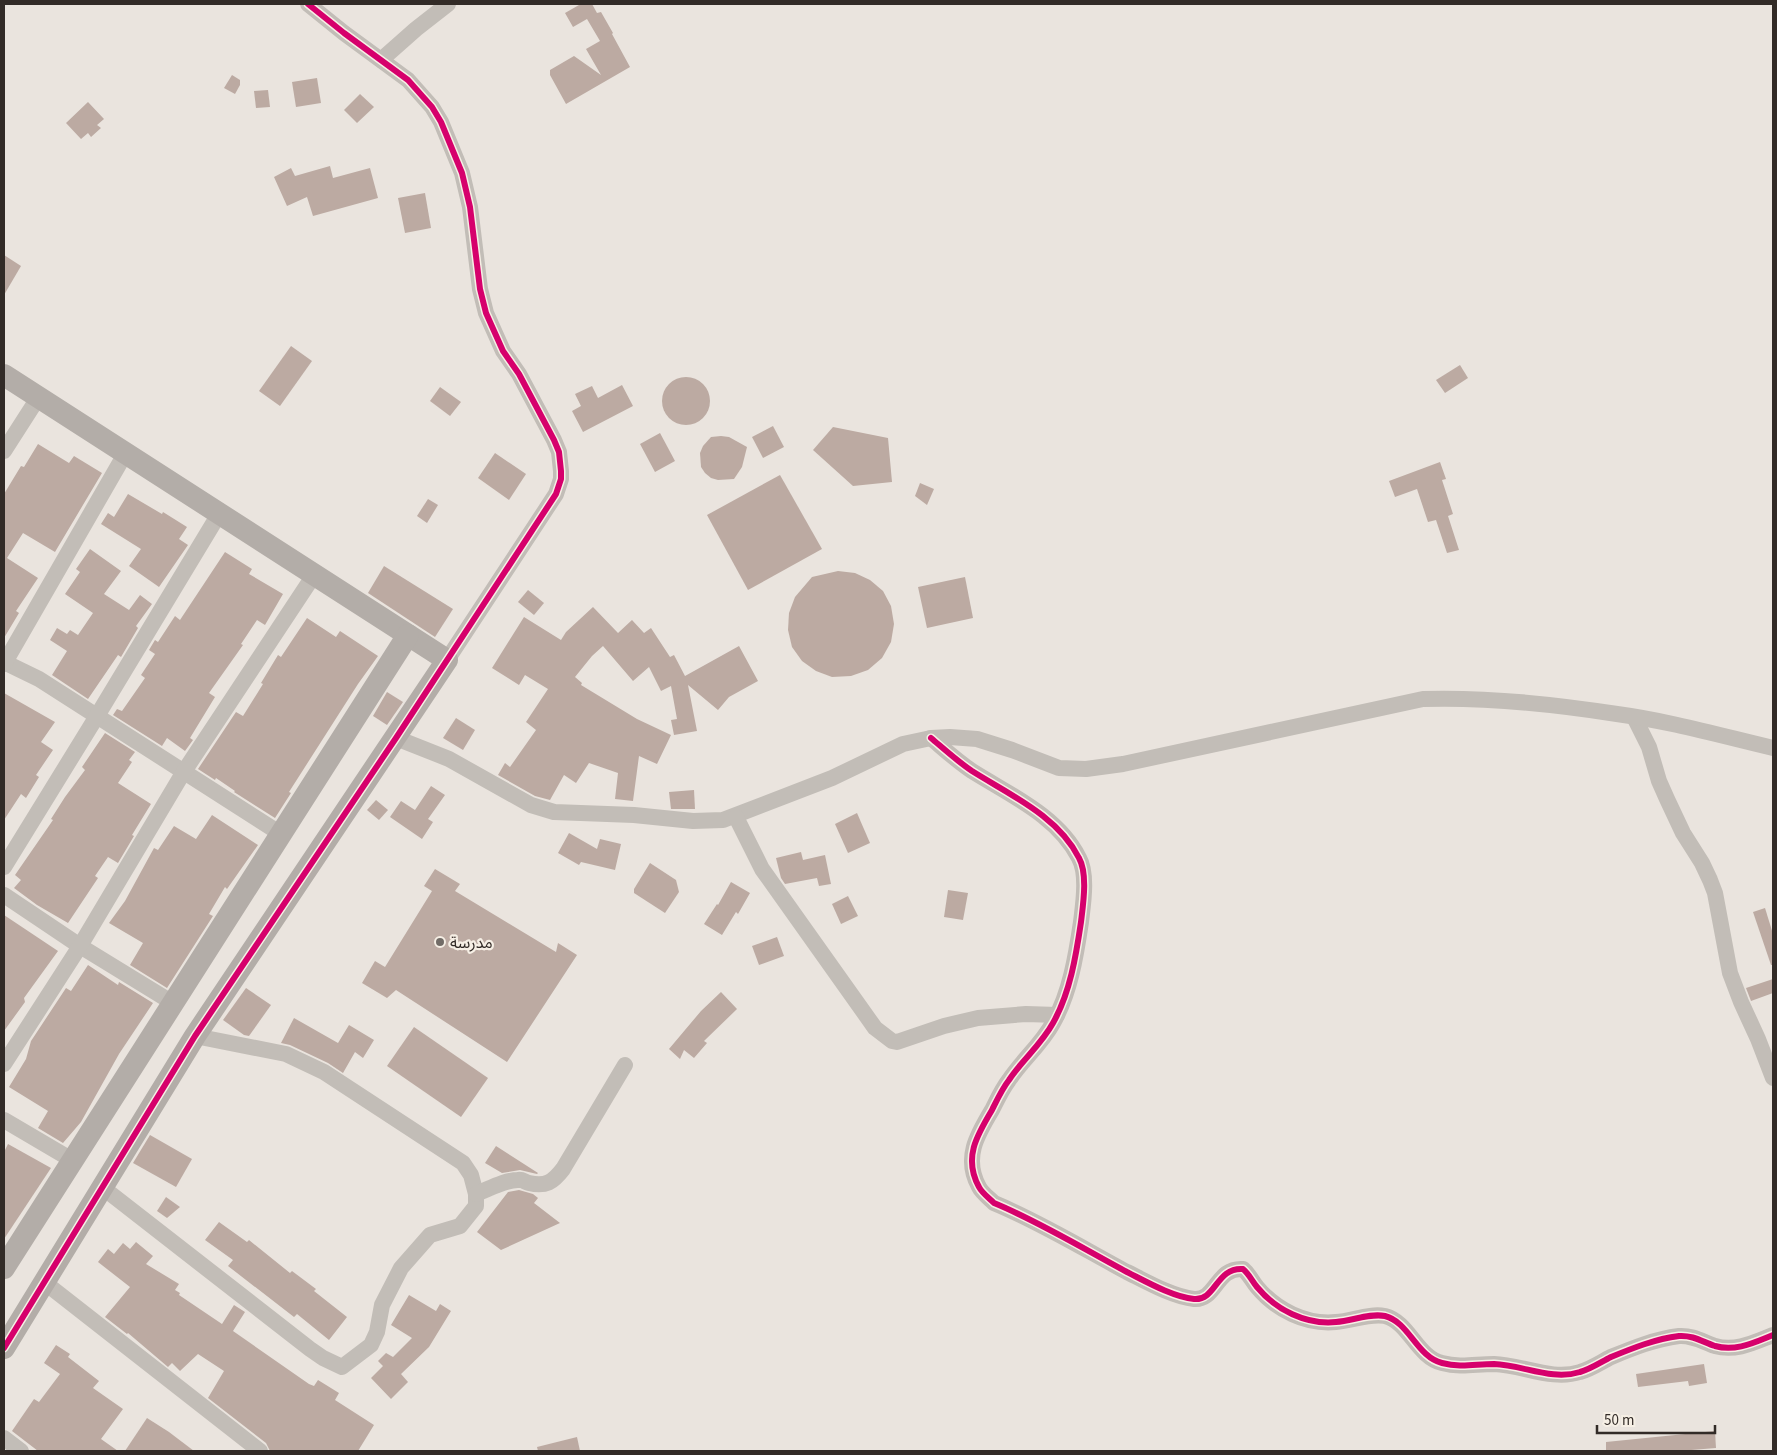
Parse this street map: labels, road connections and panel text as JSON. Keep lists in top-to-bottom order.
{
  "places": ["مدرسة"],
  "scale_bar": "50 m"
}
